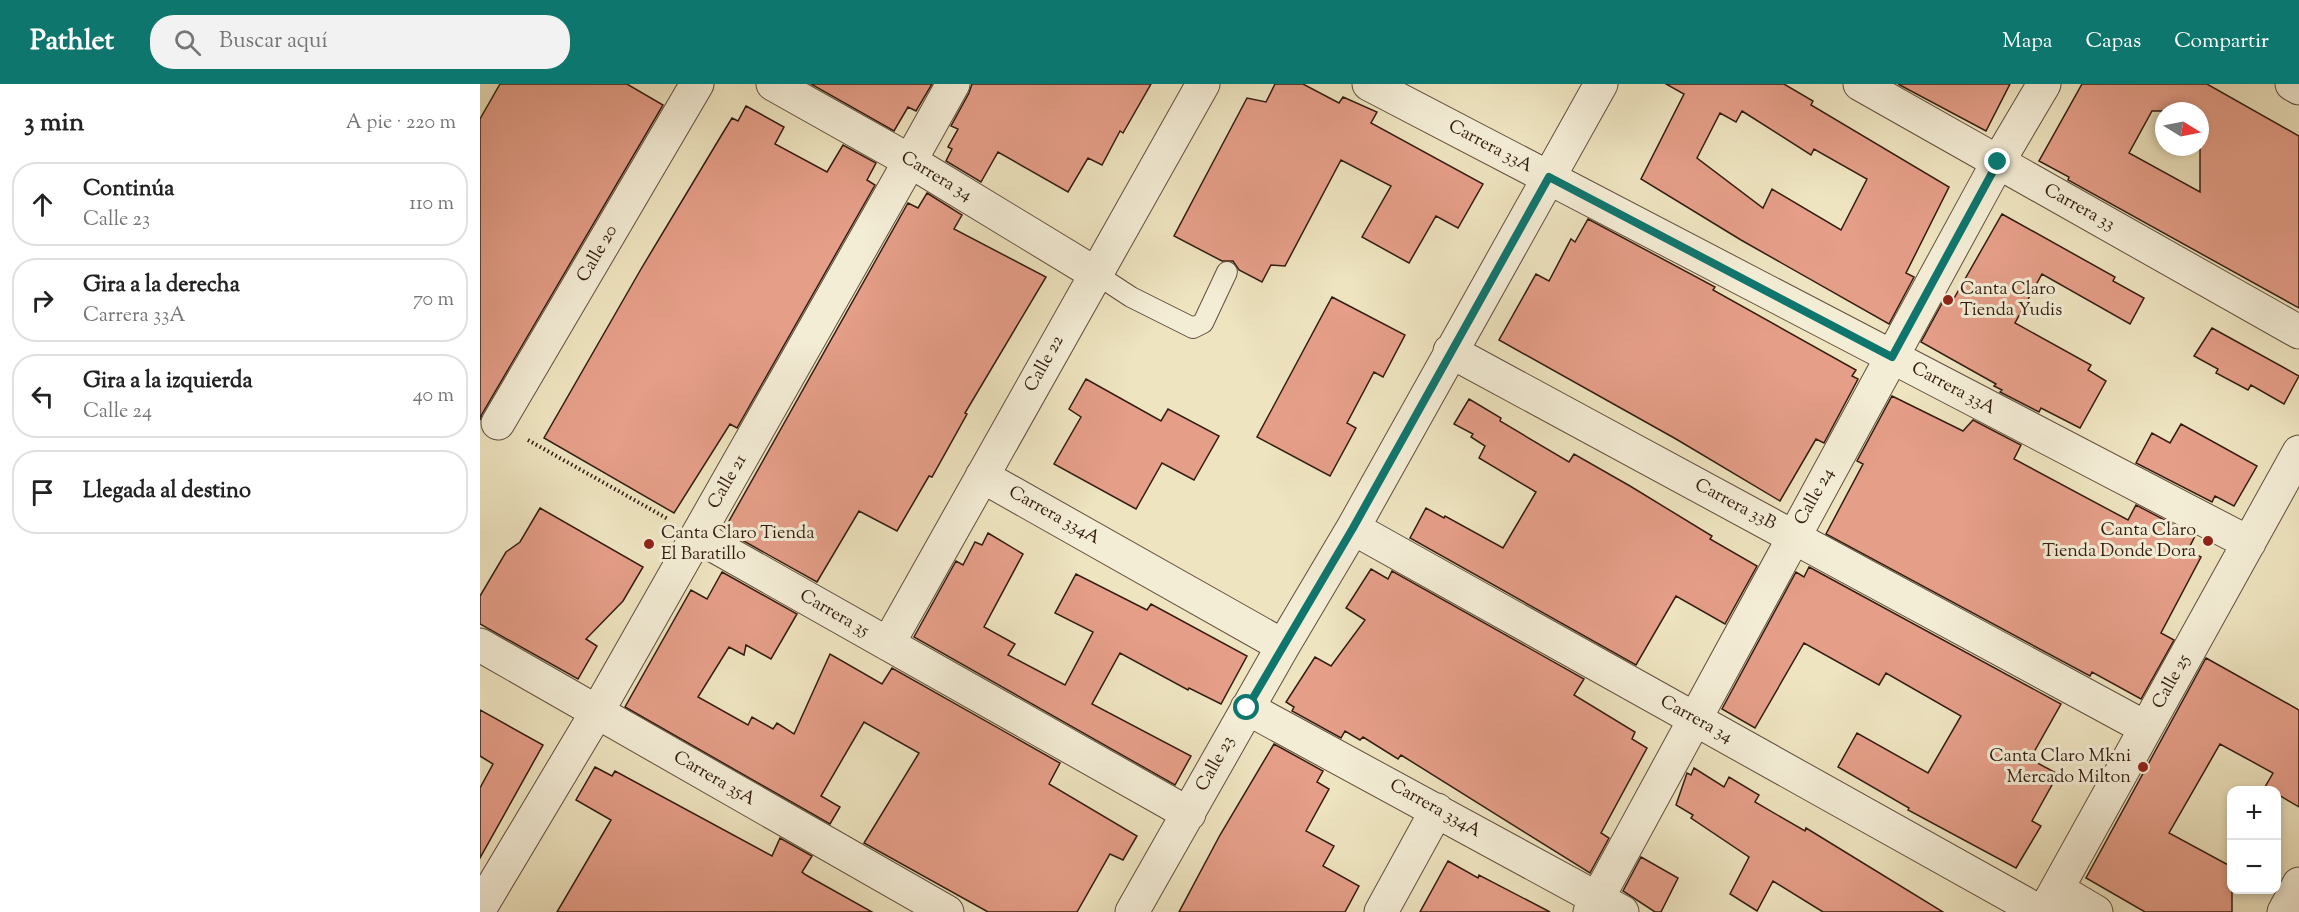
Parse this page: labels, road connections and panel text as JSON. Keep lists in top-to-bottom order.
{
  "streets": {
    "street": [
      "Carrera 33A",
      "Carrera 34",
      "Carrera 33",
      "Calle 20",
      "Calle 22",
      "Calle 21",
      "Calle 24",
      "Carrera 33B",
      "Carrera 334A",
      "Carrera 35",
      "Calle 25",
      "Calle 23",
      "Carrera 35A"
    ]
  },
  "crossings": [
    ["Carrera 33A", "Calle 24"],
    ["Carrera 33A", "Calle 25"],
    ["Carrera 33A", "Calle 23"],
    ["Carrera 34", "Calle 22"],
    ["Carrera 34", "Calle 21"],
    ["Carrera 34", "Calle 24"],
    ["Carrera 34", "Calle 25"],
    ["Carrera 34", "Calle 23"],
    ["Carrera 33", "Calle 24"],
    ["Calle 22", "Carrera 334A"],
    ["Calle 22", "Carrera 35"],
    ["Calle 21", "Carrera 35"],
    ["Calle 21", "Carrera 35A"],
    ["Calle 24", "Carrera 33B"],
    ["Calle 24", "Carrera 334A"],
    ["Carrera 33B", "Calle 25"],
    ["Carrera 33B", "Calle 23"],
    ["Carrera 334A", "Calle 23"],
    ["Carrera 35", "Calle 23"]
  ],
  "places": [
    "Canta Claro Tienda Yudis",
    "Canta Claro Tienda Donde Dora",
    "Canta Claro Tienda El Baratillo",
    "Canta Claro Mkni Mercado Milton"
  ],
  "north": "right",
  "page": {
    "header": "Pathlet",
    "search": "Buscar aquí",
    "nav": ["Mapa", "Capas", "Compartir"],
    "heading": ["3 min", "A pie · 220 m"],
    "list": [
      ["Continúa", "Calle 23", "110 m"],
      ["Gira a la derecha", "Carrera 33A", "70 m"],
      ["Gira a la izquierda", "Calle 24", "40 m"],
      "Llegada al destino"
    ],
    "map_buttons": ["+", "−"]
  }
}
